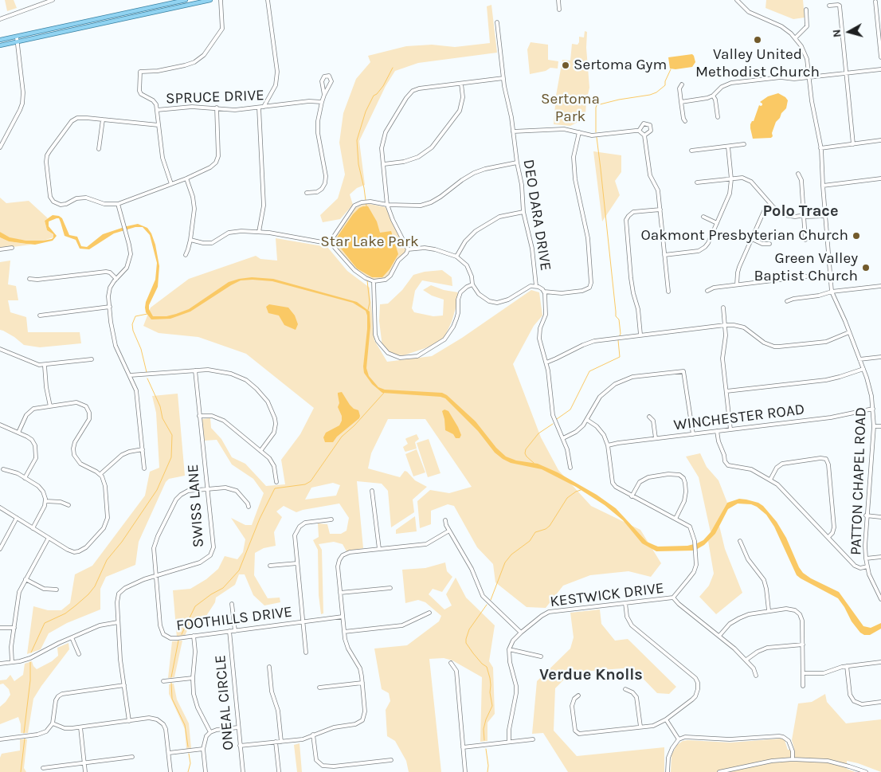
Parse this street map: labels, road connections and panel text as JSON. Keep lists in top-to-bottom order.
{
  "streets": {
    "street": [
      "SPRUCE DRIVE",
      "DEO DARA DRIVE",
      "WINCHESTER ROAD",
      "PATTON CHAPEL ROAD",
      "SWISS LANE",
      "KESTWICK DRIVE",
      "FOOTHILLS DRIVE",
      "ONEAL CIRCLE"
    ]
  },
  "crossings": [
    ["WINCHESTER ROAD", "PATTON CHAPEL ROAD"],
    ["WINCHESTER ROAD", "KESTWICK DRIVE"],
    ["SWISS LANE", "FOOTHILLS DRIVE"],
    ["FOOTHILLS DRIVE", "ONEAL CIRCLE"]
  ],
  "districts": ["Polo Trace", "Verdue Knolls"],
  "parks": ["Sertoma Park", "Star Lake Park"],
  "places": [
    "Valley United Methodist Church",
    "Sertoma Gym",
    "Oakmont Presbyterian Church",
    "Green Valley Baptist Church"
  ],
  "north": "left"
}
